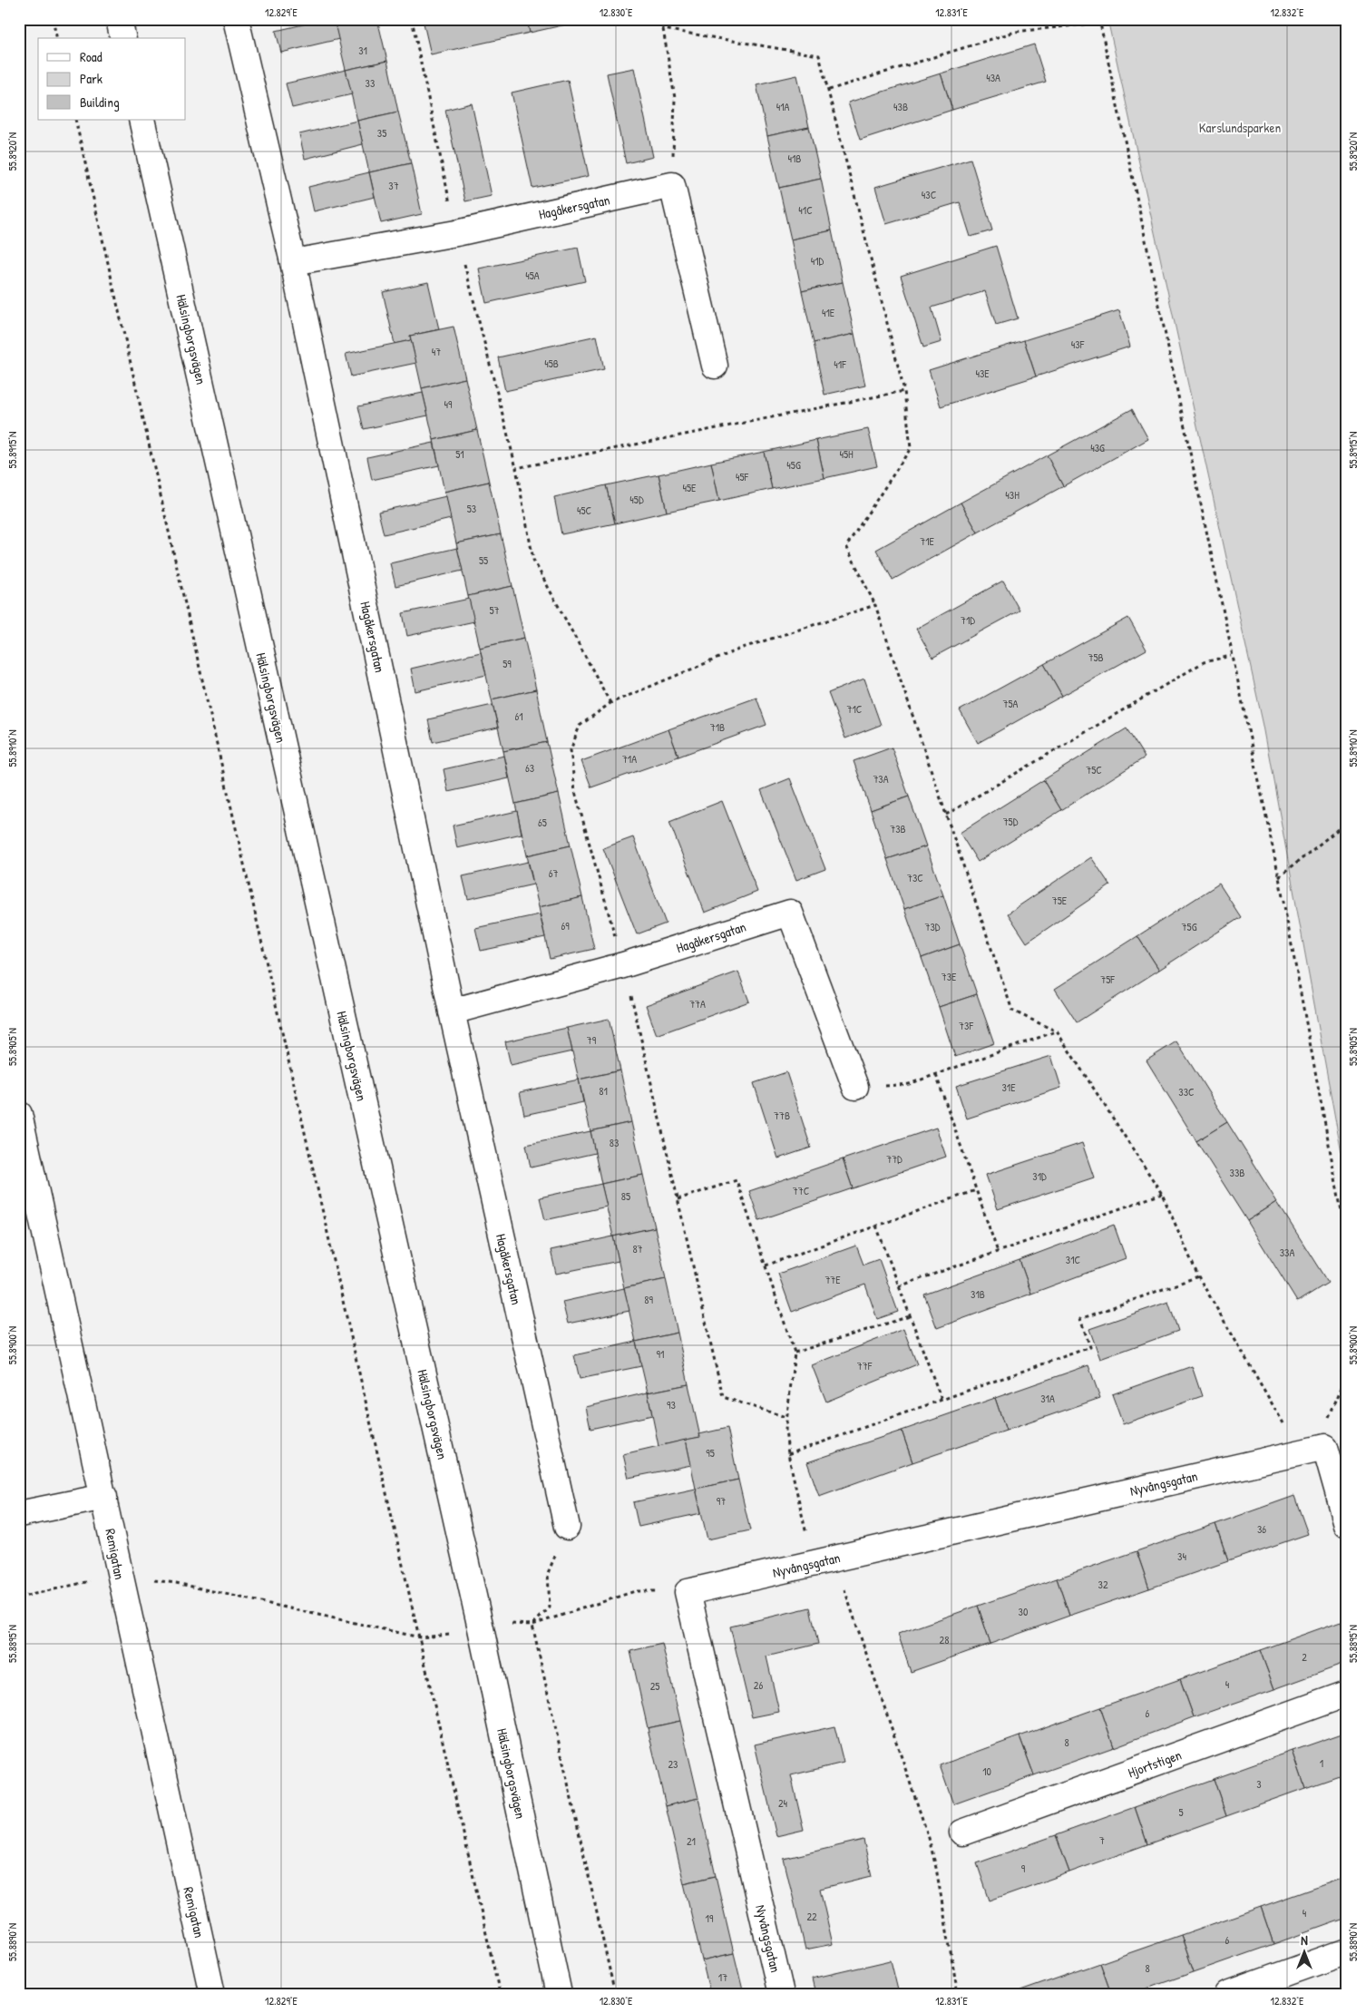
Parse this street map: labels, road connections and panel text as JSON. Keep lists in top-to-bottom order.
{
  "streets": {
    "street": [
      "Hagåkersgatan",
      "Hälsingborgsvägen",
      "Nyvångsgatan",
      "Remigatan",
      "Hjortstigen"
    ]
  },
  "parks": ["Karslundsparken"],
  "house_numbers": [
    "31",
    "43A",
    "33",
    "41A",
    "43B",
    "35",
    "41B",
    "37",
    "43C",
    "41C",
    "41D",
    "45A",
    "41E",
    "43F",
    "47",
    "45B",
    "41F",
    "43E",
    "49",
    "43G",
    "51",
    "45H",
    "45G",
    "45F",
    "45E",
    "43H",
    "45D",
    "53",
    "45C",
    "71E",
    "55",
    "57",
    "71D",
    "75B",
    "59",
    "75A",
    "71C",
    "61",
    "71B",
    "71A",
    "63",
    "75C",
    "73A",
    "75D",
    "65",
    "73B",
    "67",
    "73C",
    "75E",
    "69",
    "73D",
    "75G",
    "73E",
    "75F",
    "77A",
    "73F",
    "79",
    "31E",
    "81",
    "33C",
    "77B",
    "83",
    "77D",
    "33B",
    "31D",
    "77C",
    "85",
    "87",
    "33A",
    "31C",
    "77E",
    "31B",
    "89",
    "91",
    "77F",
    "31A",
    "93",
    "95",
    "97",
    "36",
    "34",
    "32",
    "30",
    "28",
    "2",
    "4",
    "26",
    "25",
    "6",
    "8",
    "1",
    "23",
    "10",
    "3",
    "24",
    "5",
    "7",
    "21",
    "9",
    "4",
    "22",
    "19",
    "6",
    "8",
    "17"
  ],
  "legend": ["Road", "Park", "Building"],
  "north": "top",
  "coordinates": [
    "12.829°E",
    "12.830°E",
    "12.831°E",
    "12.832°E",
    "55.8920°N",
    "55.8915°N",
    "55.8910°N",
    "55.8905°N",
    "55.8900°N",
    "55.8895°N",
    "55.8890°N"
  ]
}
